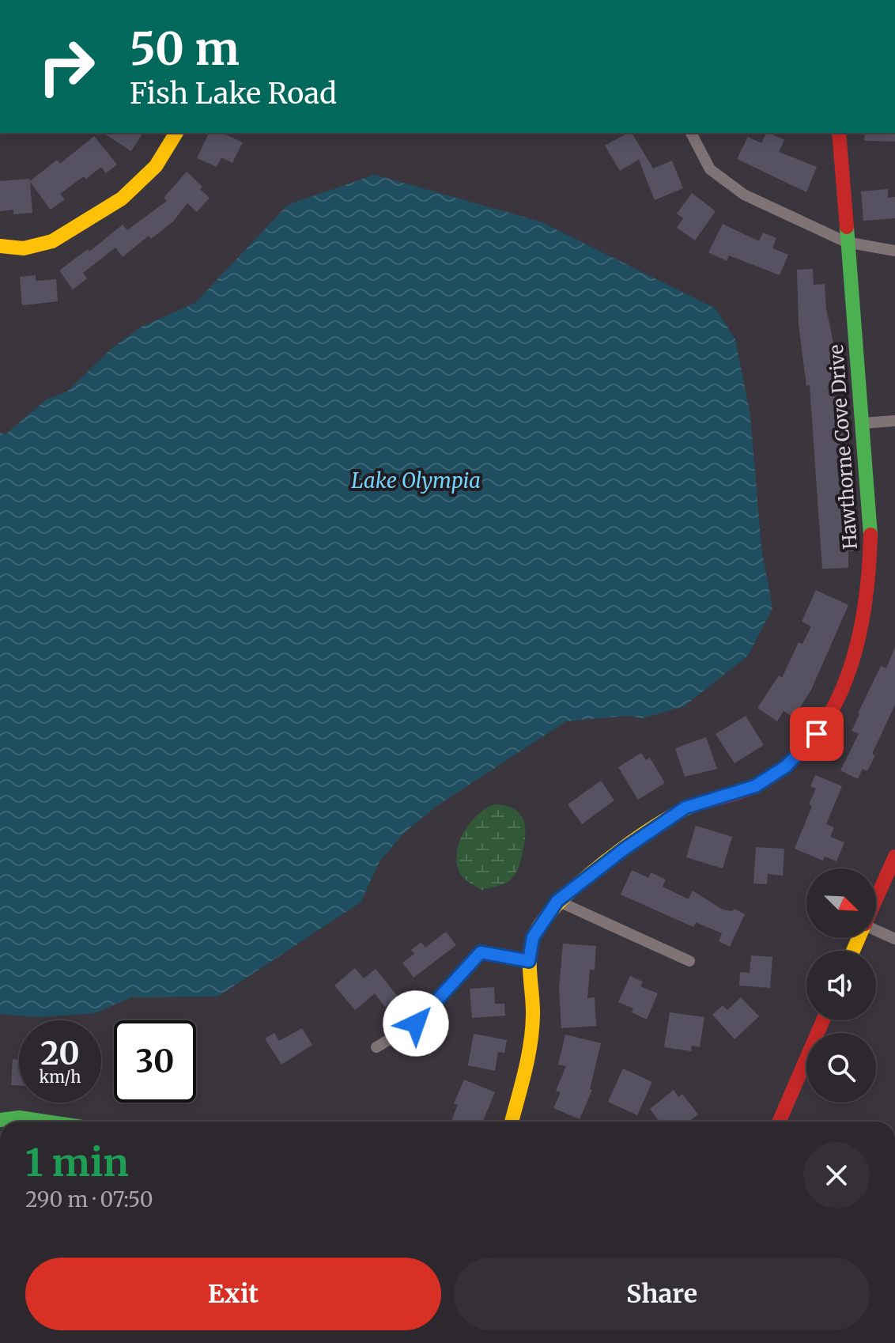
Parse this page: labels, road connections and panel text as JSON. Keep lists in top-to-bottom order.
{
  "streets": {
    "street": ["Hawthorne Cove Drive"]
  },
  "water": ["Lake Olympia"],
  "north": "bottom right",
  "page": {
    "turn": ["50 m", "Fish Lake Road"],
    "speed": "20 km/h",
    "limit": "30",
    "heading": ["1 min", "290 m · 07:50"],
    "buttons": ["Exit", "Share"]
  }
}
